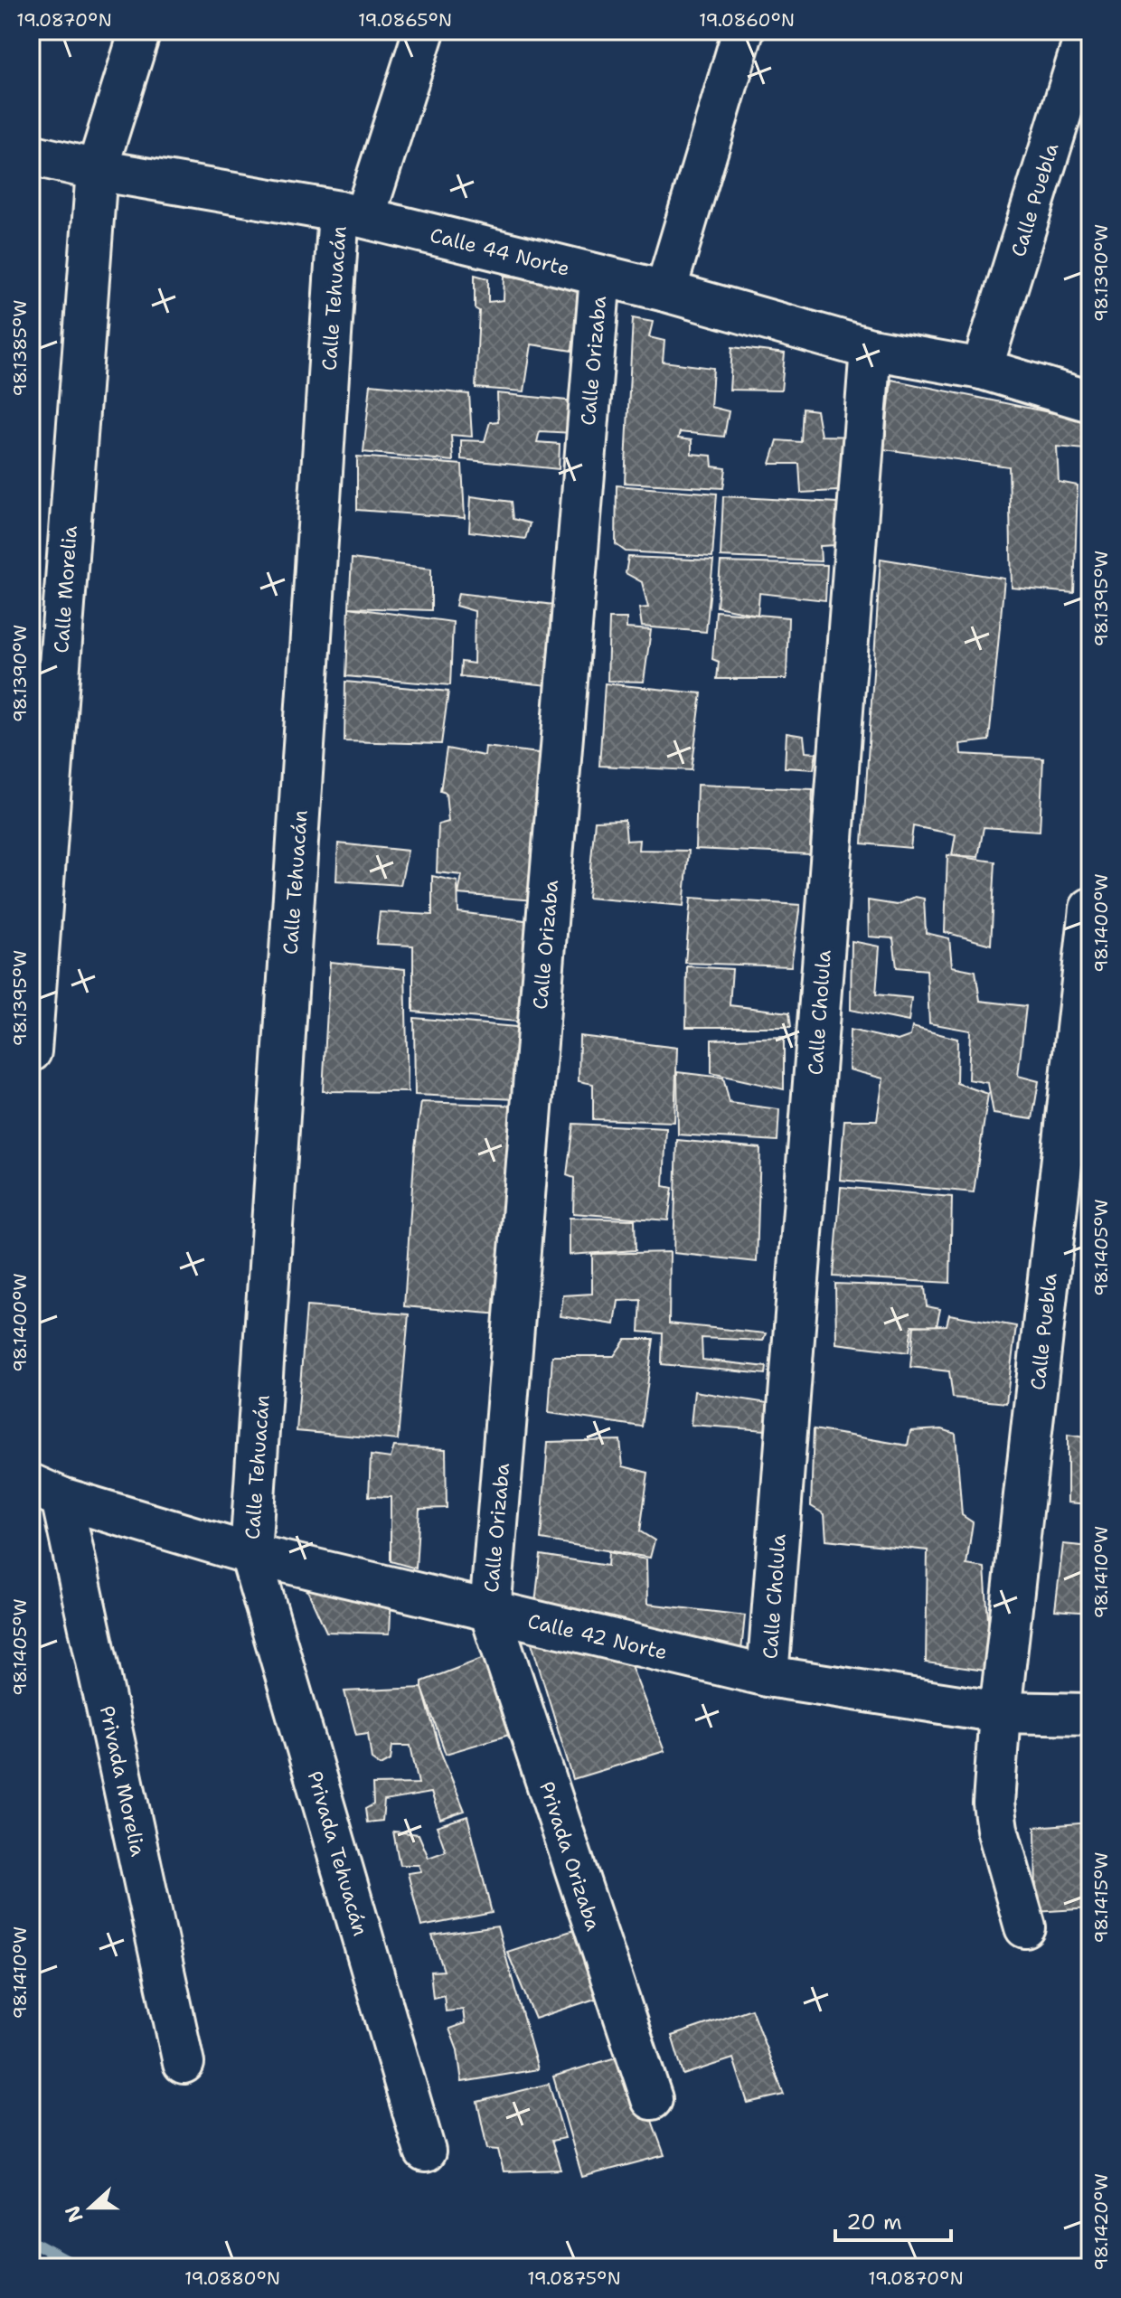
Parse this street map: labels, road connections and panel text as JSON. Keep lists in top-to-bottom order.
{
  "streets": {
    "street": [
      "Calle Puebla",
      "Calle 44 Norte",
      "Calle Tehuacán",
      "Calle Orizaba",
      "Calle Morelia",
      "Calle Cholula",
      "Calle 42 Norte",
      "Privada Morelia",
      "Privada Tehuacán",
      "Privada Orizaba"
    ]
  },
  "crossings": [
    ["Calle Puebla", "Calle 44 Norte"],
    ["Calle Puebla", "Calle 42 Norte"],
    ["Calle 44 Norte", "Calle Tehuacán"],
    ["Calle 44 Norte", "Calle Orizaba"],
    ["Calle 44 Norte", "Calle Morelia"],
    ["Calle 44 Norte", "Calle Cholula"],
    ["Calle Tehuacán", "Calle 42 Norte"],
    ["Calle Tehuacán", "Privada Tehuacán"],
    ["Calle Orizaba", "Calle 42 Norte"],
    ["Calle Orizaba", "Privada Orizaba"],
    ["Calle Cholula", "Calle 42 Norte"],
    ["Calle 42 Norte", "Privada Morelia"],
    ["Calle 42 Norte", "Privada Tehuacán"],
    ["Calle 42 Norte", "Privada Orizaba"]
  ],
  "scale_bar": "20 m",
  "north": "left",
  "coordinates": [
    "19.0870°N",
    "19.0865°N",
    "19.0860°N",
    "98.1390°W",
    "98.1385°W",
    "98.1395°W",
    "98.1400°W",
    "98.1405°W",
    "98.1410°W",
    "98.1415°W",
    "98.1420°W",
    "19.0880°N",
    "19.0875°N"
  ]
}
